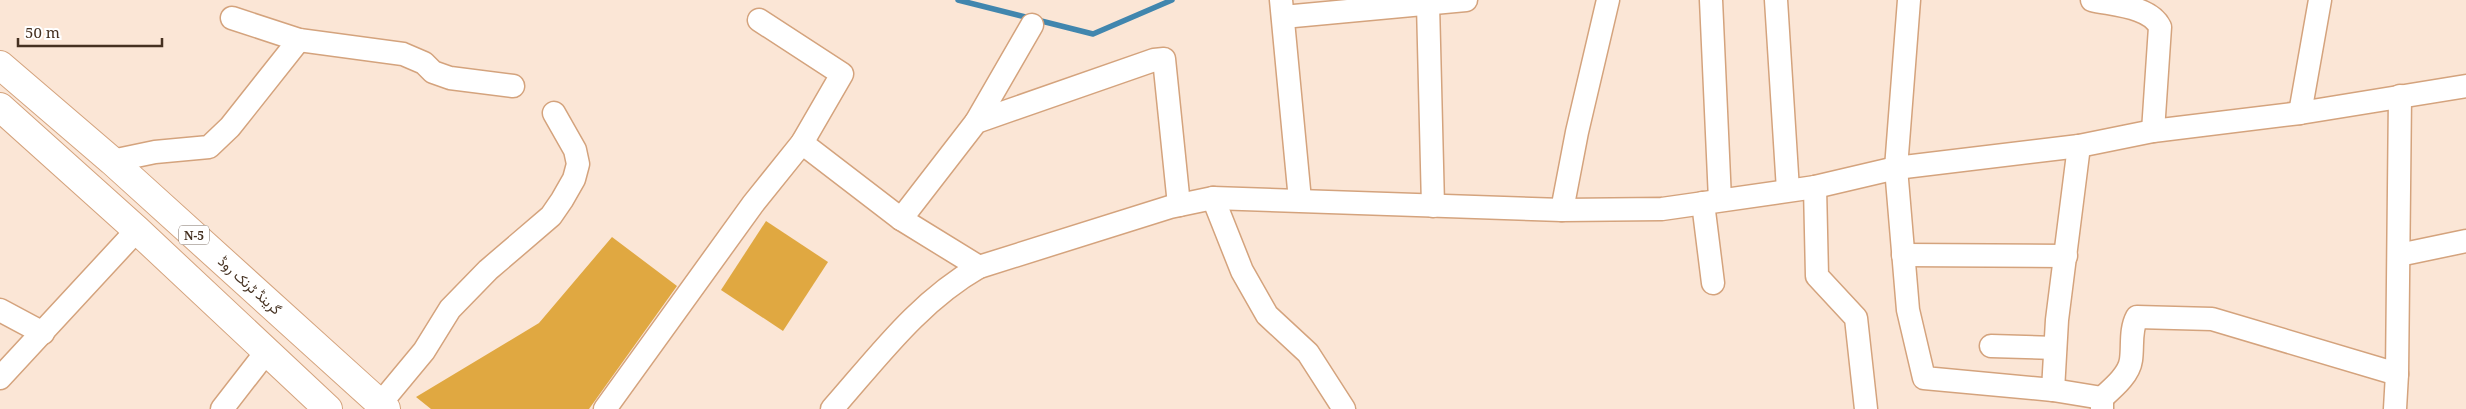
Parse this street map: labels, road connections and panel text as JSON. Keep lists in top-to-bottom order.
{
  "streets": {
    "highway": ["N-5", "گرینڈ ٹرنک روڈ"]
  },
  "scale_bar": "50 m"
}
